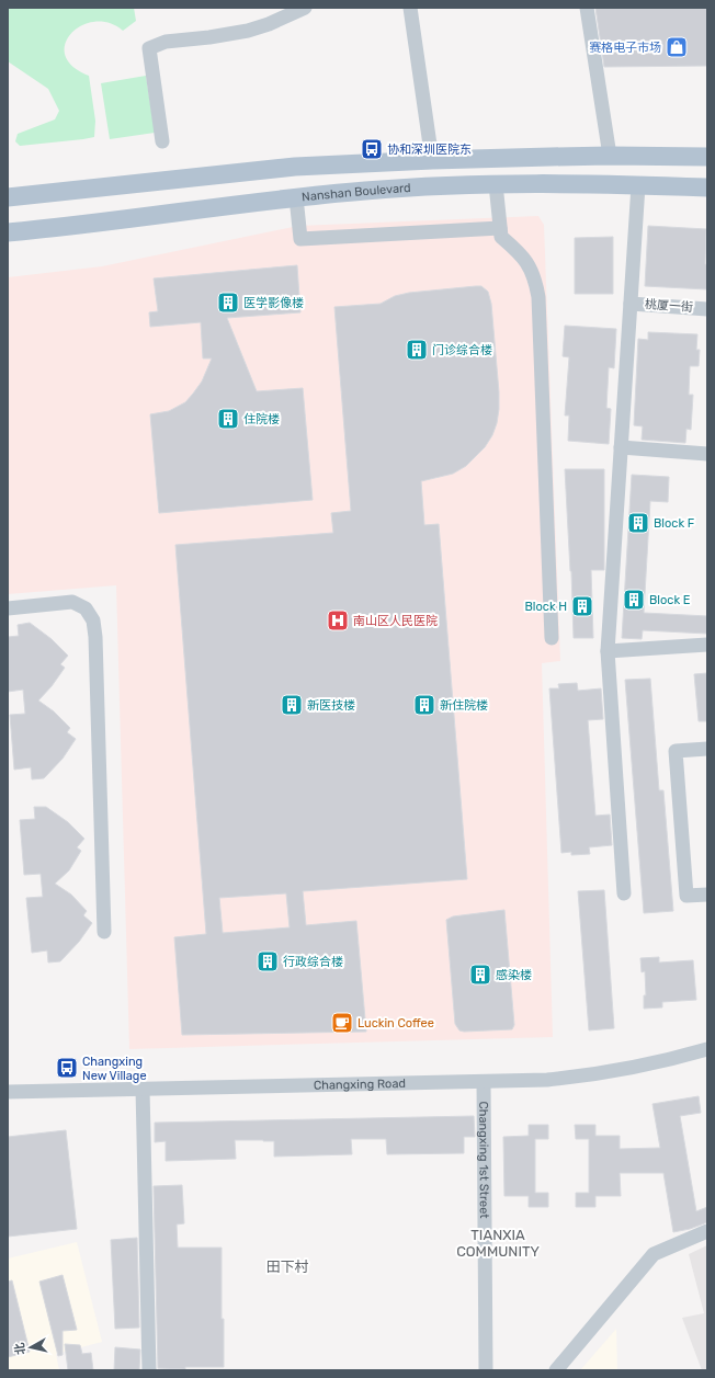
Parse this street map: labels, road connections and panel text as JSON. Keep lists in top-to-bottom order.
{
  "streets": {
    "main road": ["Nanshan Boulevard"],
    "street": ["桃厦一街", "Changxing Road", "Changxing 1st Street"]
  },
  "crossings": [
    ["Changxing Road", "Changxing 1st Street"]
  ],
  "districts": ["TIANXIA COMMUNITY", "田下村"],
  "places": {
    "shop": ["赛格电子市场"],
    "bus stop": ["协和深圳医院东", "Changxing New Village"],
    "building": [
      "医学影像楼",
      "门诊综合楼",
      "住院楼",
      "Block F",
      "Block E",
      "Block H",
      "新医技楼",
      "新住院楼",
      "行政综合楼",
      "感染楼"
    ],
    "hospital": ["南山区人民医院"],
    "cafe": ["Luckin Coffee"]
  },
  "north": "left"
}
